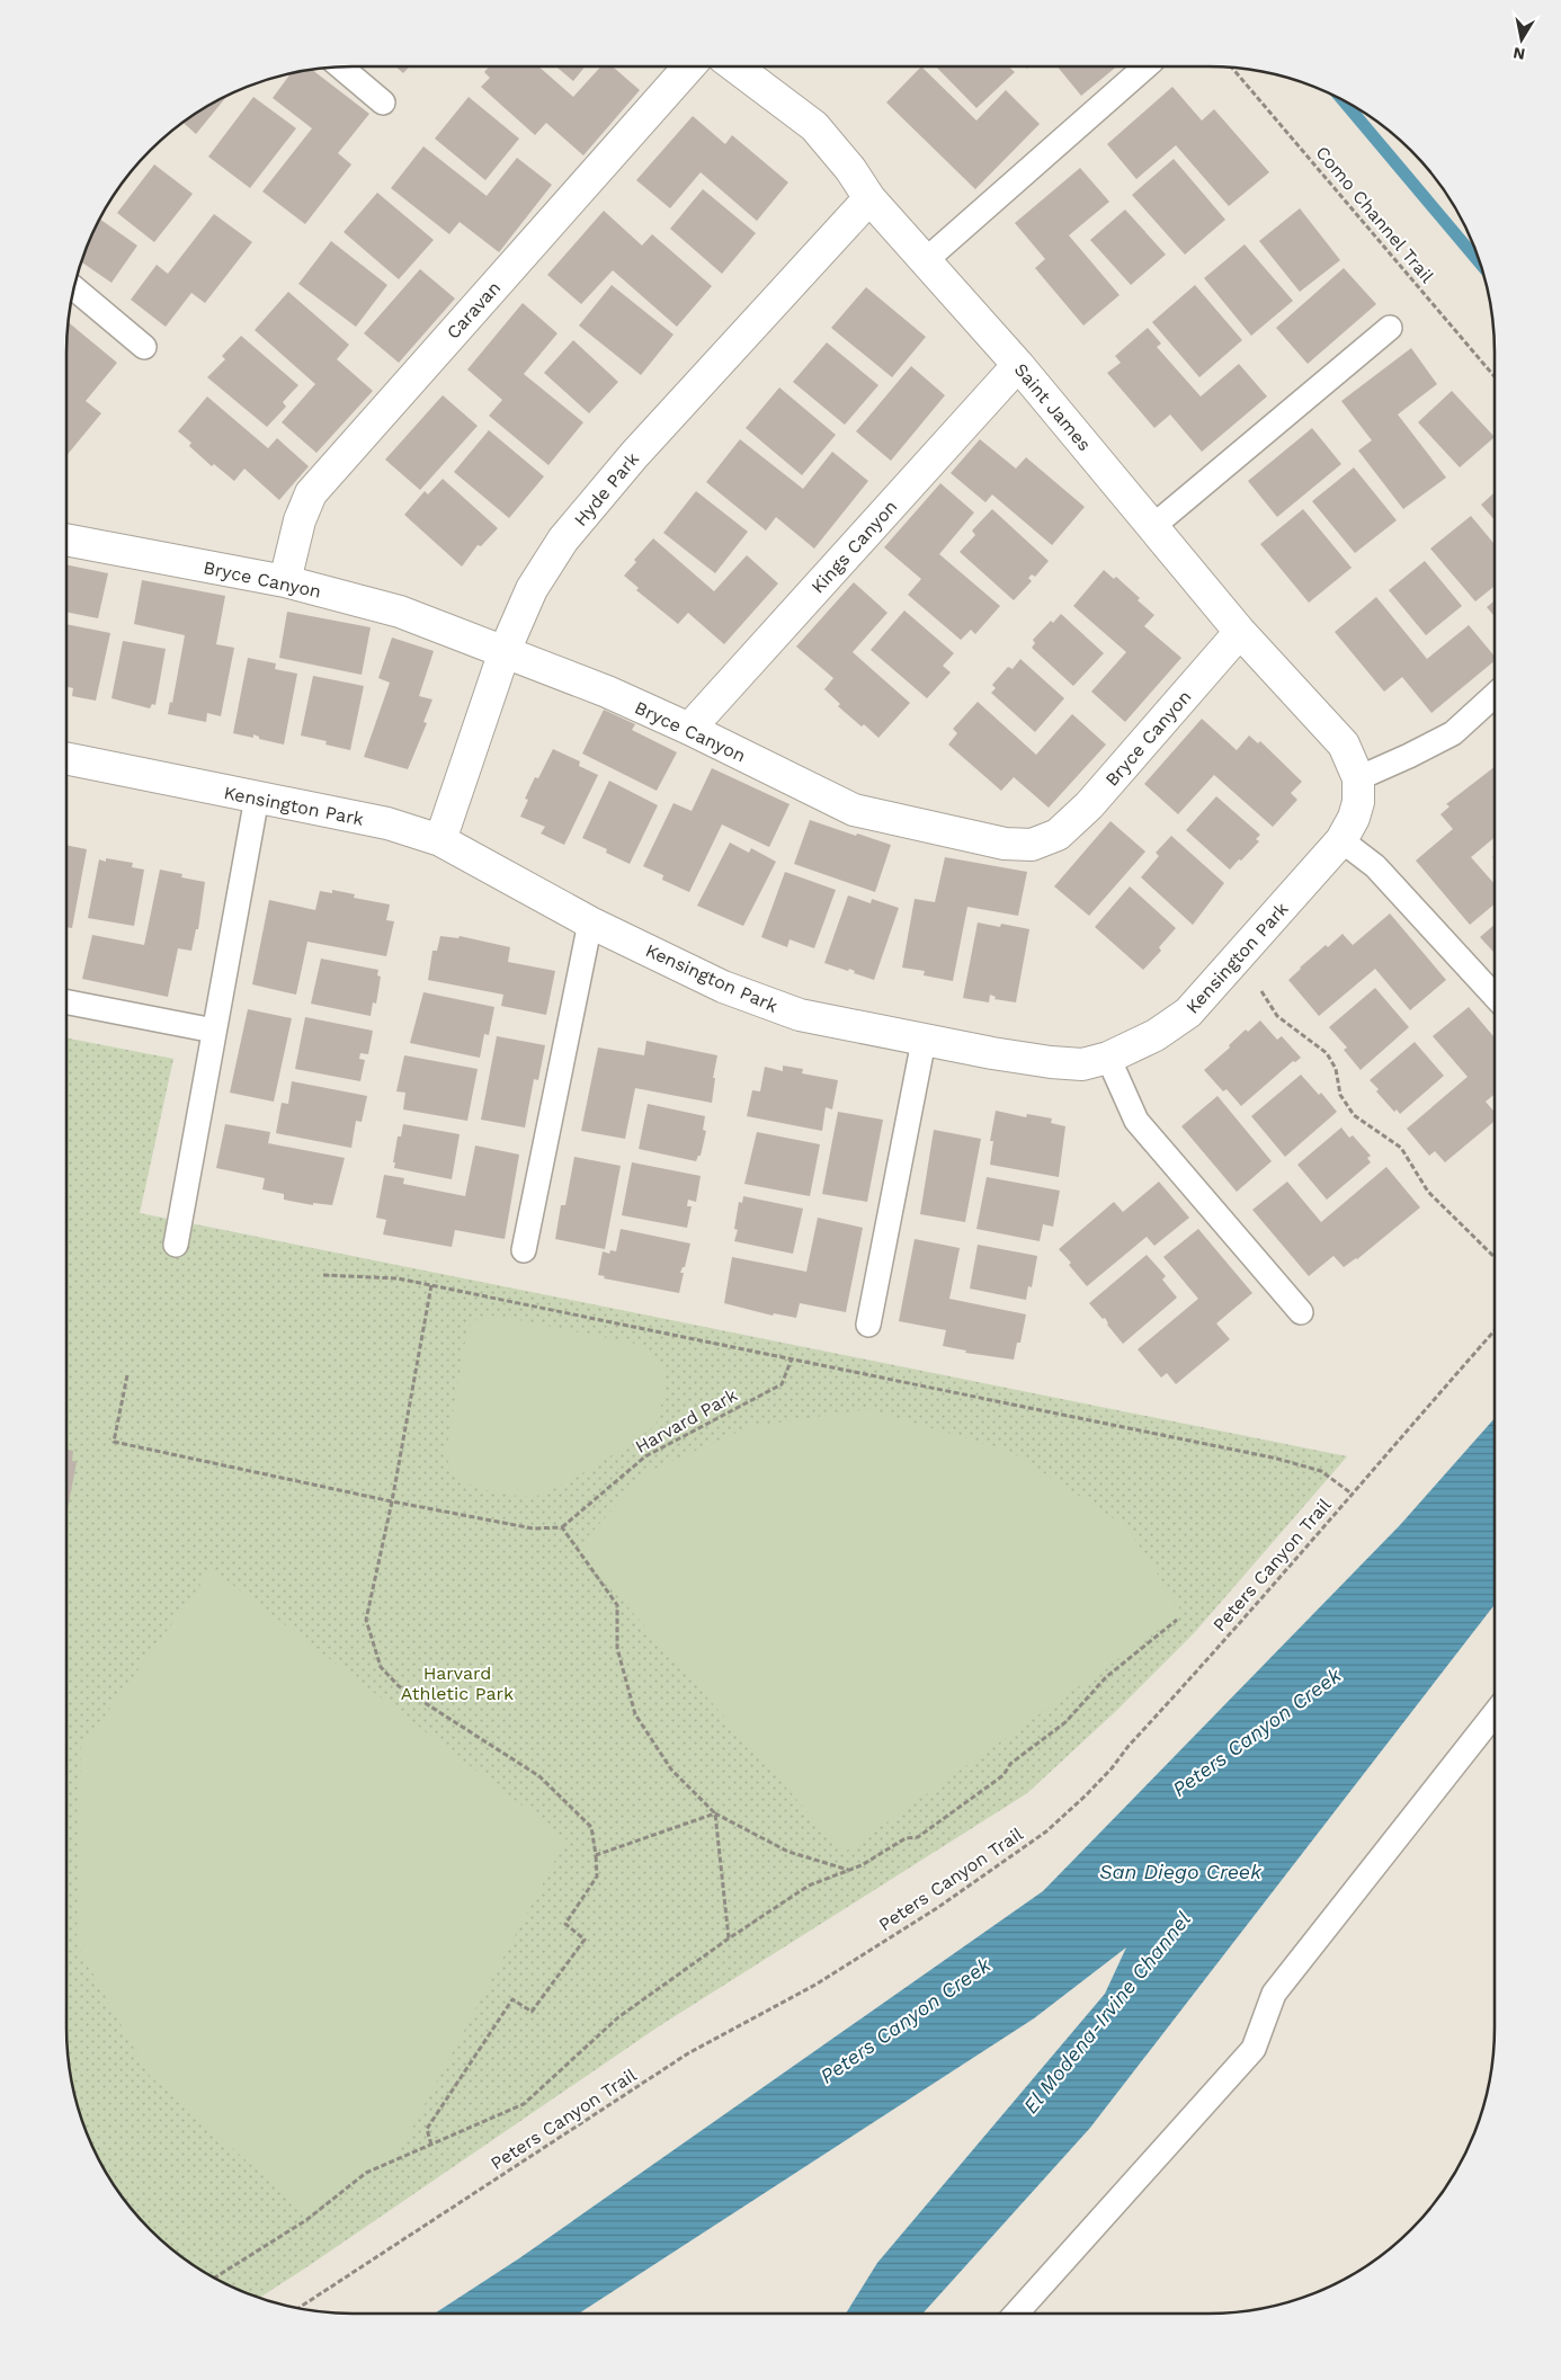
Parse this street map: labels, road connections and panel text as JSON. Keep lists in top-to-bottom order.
{
  "streets": {
    "street": [
      "Caravan",
      "Saint James",
      "Hyde Park",
      "Kings Canyon",
      "Bryce Canyon",
      "Kensington Park"
    ],
    "path": ["Como Channel Trail", "Harvard Park", "Peters Canyon Trail"]
  },
  "crossings": [
    ["Caravan", "Bryce Canyon"],
    ["Saint James", "Hyde Park"],
    ["Saint James", "Kings Canyon"],
    ["Saint James", "Bryce Canyon"],
    ["Saint James", "Kensington Park"],
    ["Hyde Park", "Bryce Canyon"],
    ["Hyde Park", "Kensington Park"],
    ["Kings Canyon", "Bryce Canyon"]
  ],
  "water": ["Peters Canyon Creek", "San Diego Creek", "El Modena-Irvine Channel"],
  "parks": ["Harvard Athletic Park"],
  "north": "bottom"
}
